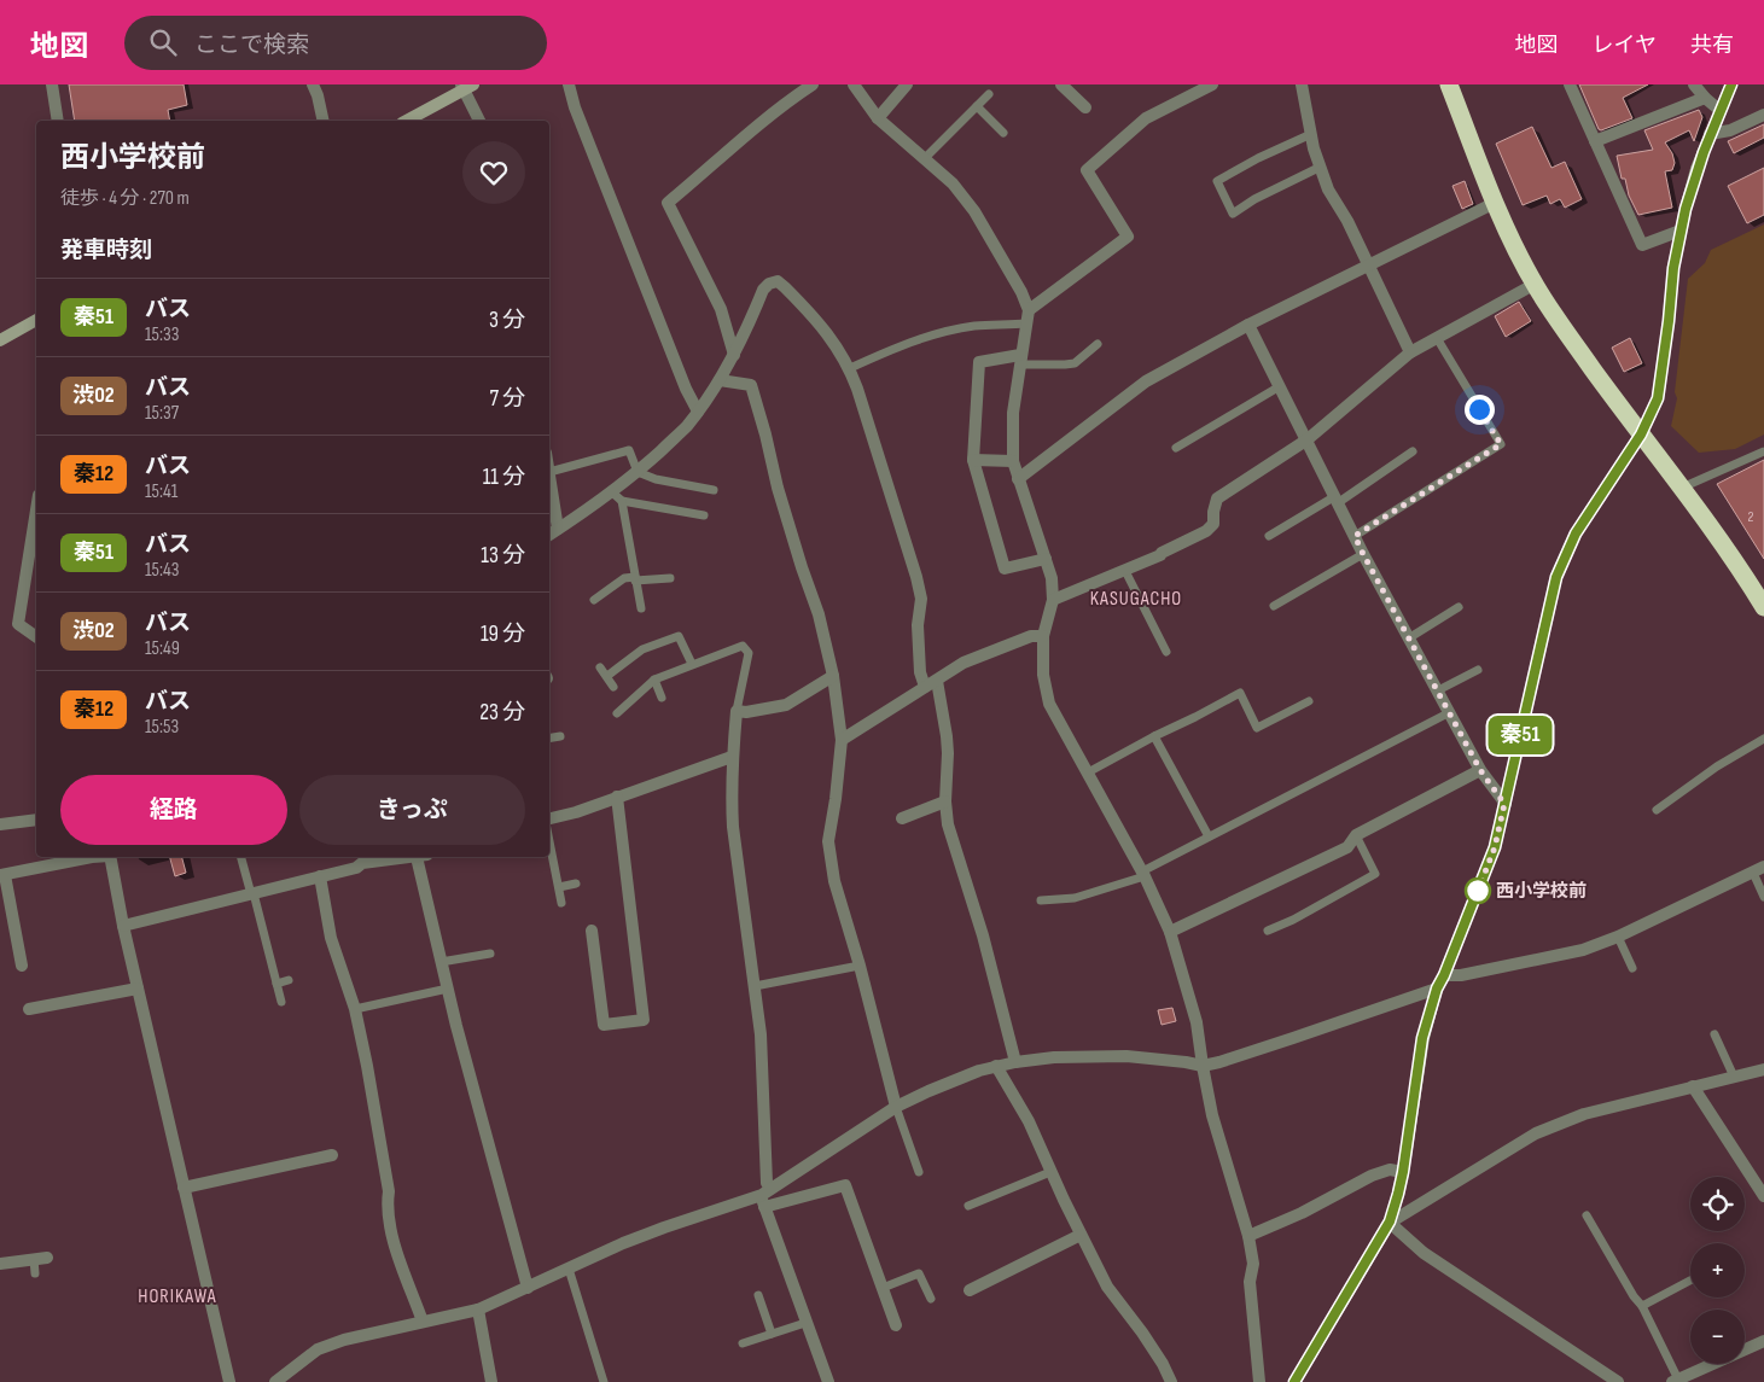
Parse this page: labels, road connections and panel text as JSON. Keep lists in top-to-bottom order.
{
  "districts": ["KASUGACHO", "HORIKAWA"],
  "places": ["西小学校前"],
  "lines": ["bus line 秦51"],
  "house_numbers": ["2"],
  "page": {
    "header": "地図",
    "search": "ここで検索",
    "nav": ["地図", "レイヤ", "共有"],
    "on_map": "秦51",
    "heading": [
      ["西小学校前", "徒歩 · 4 分 · 270 m"],
      "発車時刻"
    ],
    "list": [
      {
        "mark": "秦51",
        "name": "バス",
        "note": "15:33",
        "value": "3 分"
      },
      {
        "mark": "渋02",
        "name": "バス",
        "note": "15:37",
        "value": "7 分"
      },
      {
        "mark": "秦12",
        "name": "バス",
        "note": "15:41",
        "value": "11 分"
      },
      {
        "mark": "秦51",
        "name": "バス",
        "note": "15:43",
        "value": "13 分"
      },
      {
        "mark": "渋02",
        "name": "バス",
        "note": "15:49",
        "value": "19 分"
      },
      {
        "mark": "秦12",
        "name": "バス",
        "note": "15:53",
        "value": "23 分"
      }
    ],
    "buttons": ["経路", "きっぷ"],
    "map_buttons": ["+", "−"]
  }
}
